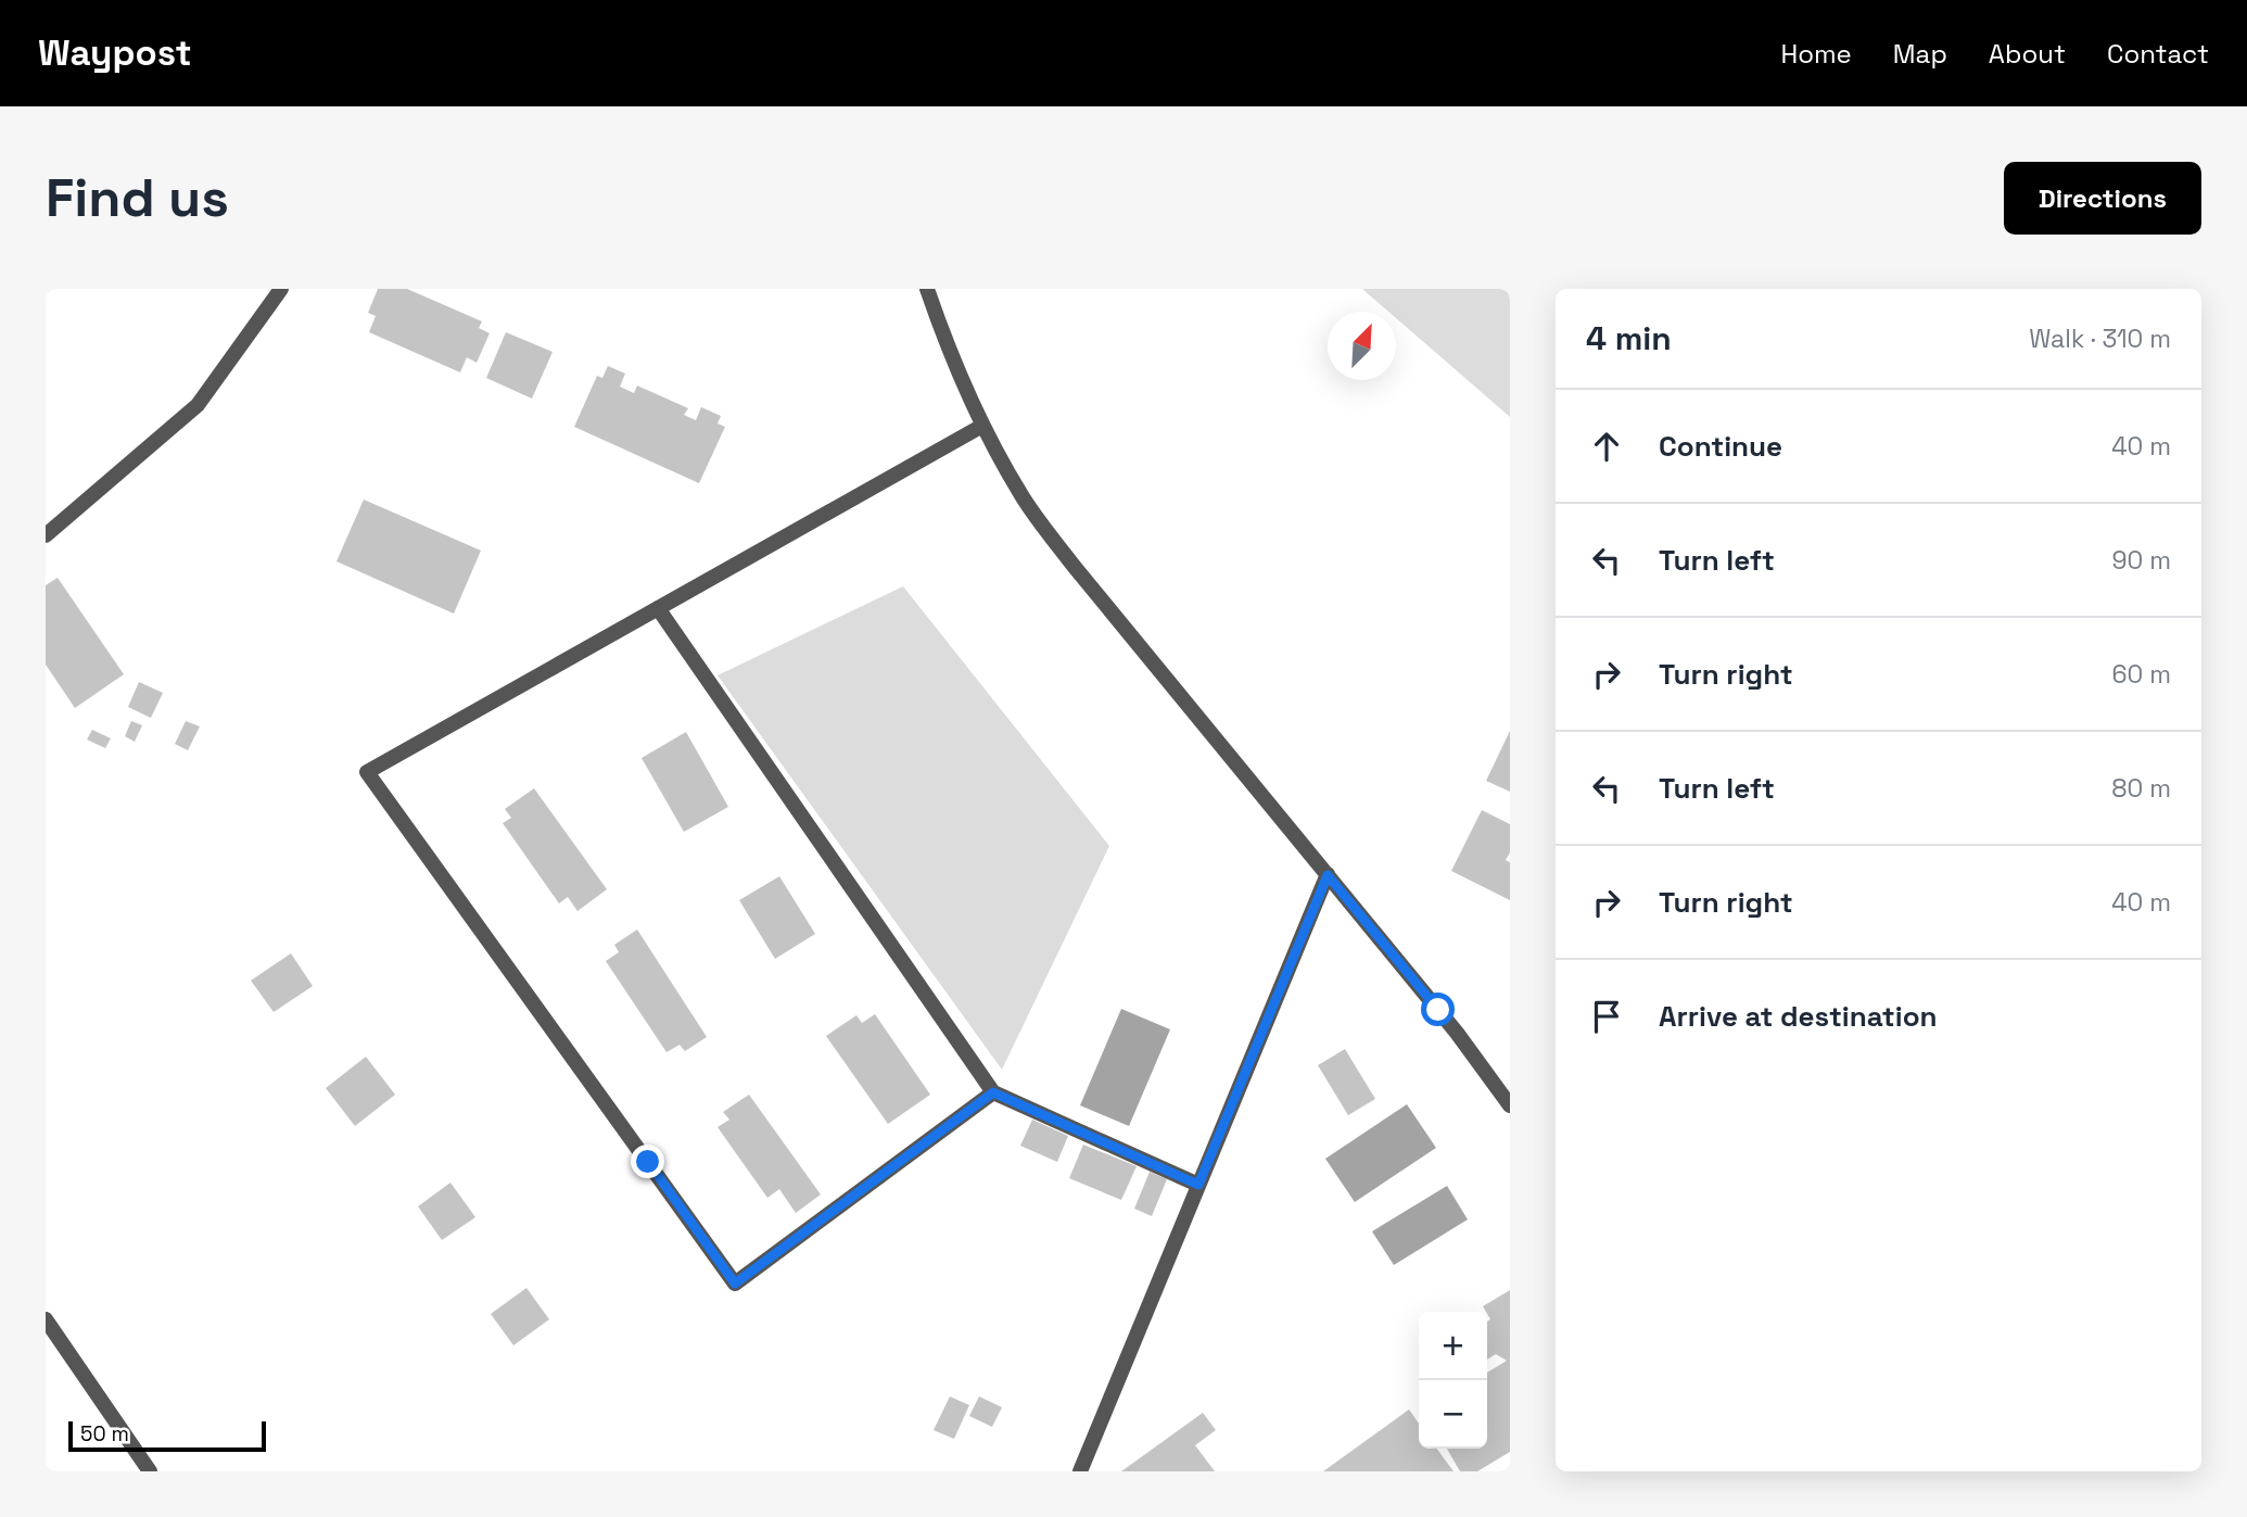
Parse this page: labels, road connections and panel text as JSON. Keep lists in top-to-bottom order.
{
  "scale_bar": "50 m",
  "north": "top right",
  "page": {
    "header": "Waypost",
    "nav": [
      "Home",
      "Map",
      "About",
      "Contact"
    ],
    "buttons": "Directions",
    "title": "Find us",
    "heading": ["4 min", "Walk · 310 m"],
    "list": [
      ["Continue", "40 m"],
      ["Turn left", "90 m"],
      ["Turn right", "60 m"],
      ["Turn left", "80 m"],
      ["Turn right", "40 m"],
      "Arrive at destination"
    ],
    "map_buttons": ["+", "−"],
    "scale": "50 m"
  }
}
